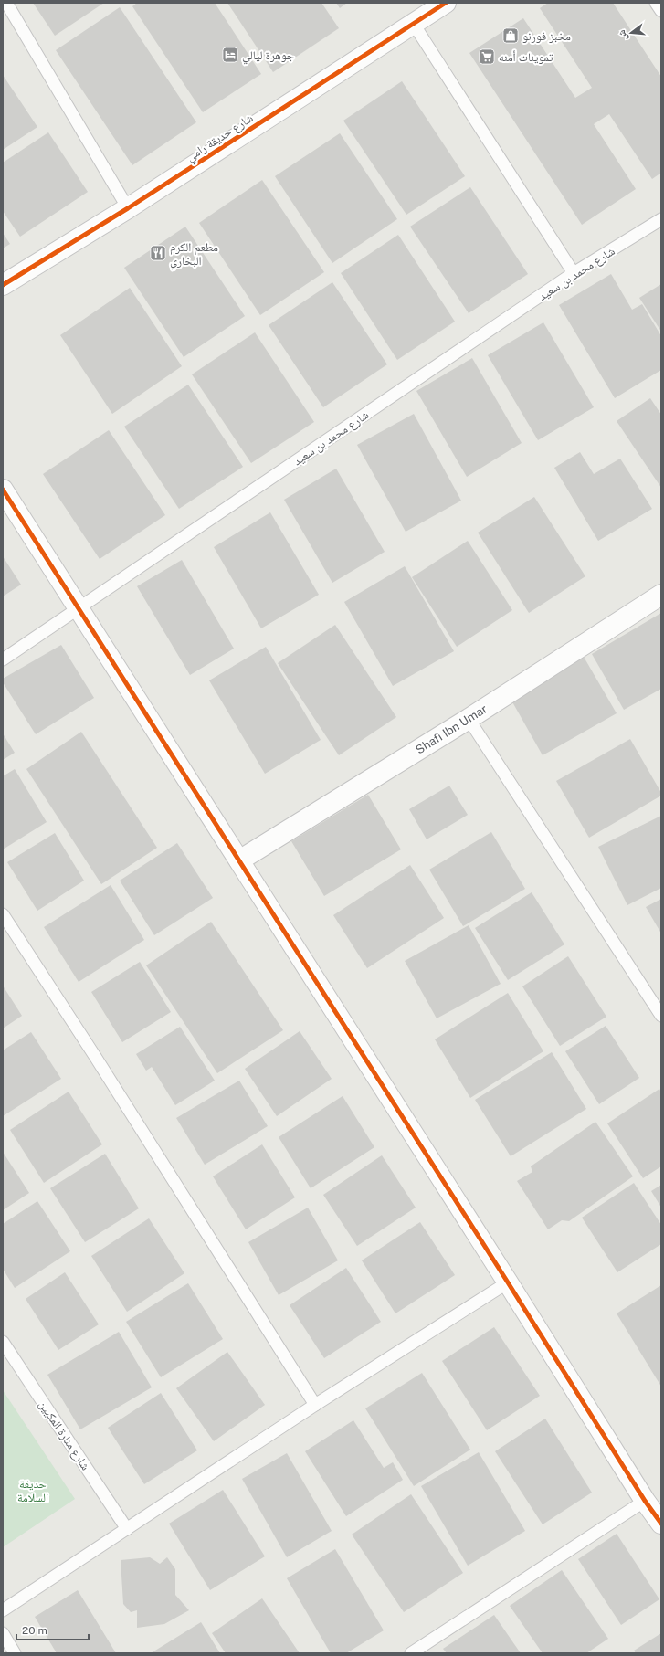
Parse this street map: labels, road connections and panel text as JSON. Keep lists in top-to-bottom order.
{
  "streets": {
    "street": ["شارع حديقة رامي", "Shafi Ibn Umar"],
    "lane": ["شارع محمد بن سعيد", "شارع منارة المكيين"]
  },
  "parks": ["حديقة السلامة"],
  "places": {
    "shop": ["مخبز فورنو"],
    "hotel": ["جوهرة ليالي"],
    "supermarket": ["تموينات أمنه"],
    "restaurant": ["مطعم الكرم البخاري"]
  },
  "scale_bar": "20 m",
  "north": "left"
}
